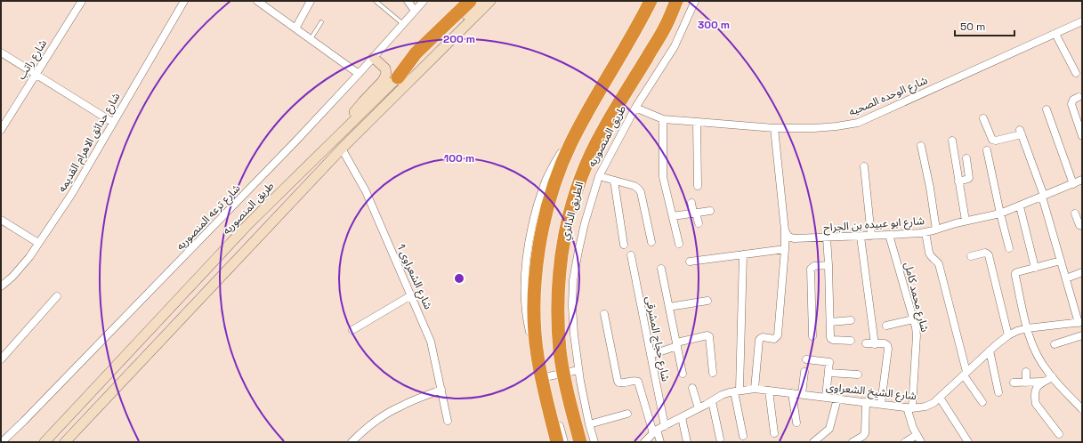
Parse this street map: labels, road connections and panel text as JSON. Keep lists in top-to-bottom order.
{
  "streets": {
    "highway": ["الطريق الدائري"],
    "main road": ["طريق المنصوريه"],
    "street": [
      "شارع راتب",
      "شارع الوحده الصحيه",
      "شارع حدائق الاهرام القديمه",
      "شارع ترعه المنصوريه",
      "شارع ابو عبيده بن الجراح",
      "شارع الشعراوى 1",
      "شارع محمد كامل",
      "شارع حجاج المشرقى",
      "شارع الشيخ الشعراوى"
    ]
  },
  "crossings": [
    ["شارع الوحده الصحيه", "طريق المنصوريه"],
    ["شارع ابو عبيده بن الجراح", "شارع محمد كامل"],
    ["شارع محمد كامل", "شارع الشيخ الشعراوى"],
    ["شارع حجاج المشرقى", "شارع الشيخ الشعراوى"]
  ],
  "scale_bar": "50 m",
  "rings": ["300 m", "200 m", "100 m"]
}
